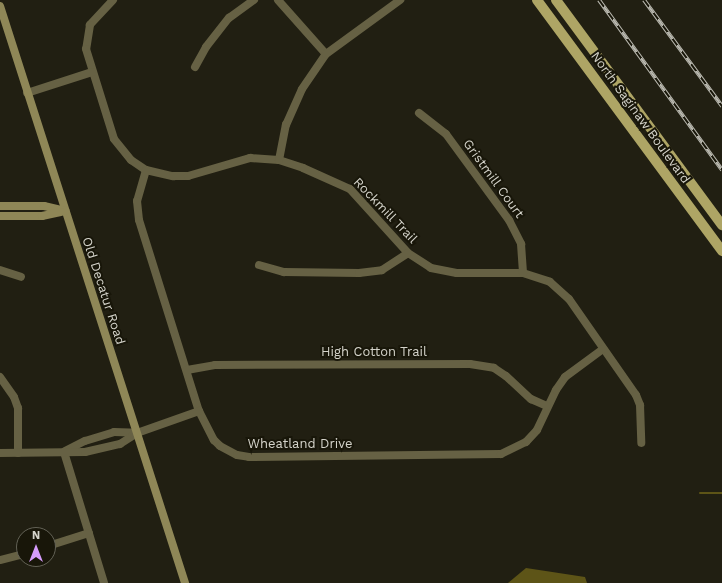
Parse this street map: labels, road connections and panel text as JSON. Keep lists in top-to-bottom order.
{
  "streets": {
    "main road": ["North Saginaw Boulevard"],
    "street": [
      "Gristmill Court",
      "Rockmill Trail",
      "Old Decatur Road",
      "High Cotton Trail",
      "Wheatland Drive"
    ]
  },
  "crossings": [
    ["Gristmill Court", "Rockmill Trail"],
    ["Rockmill Trail", "Wheatland Drive"],
    ["High Cotton Trail", "Wheatland Drive"]
  ],
  "north": "top"
}
